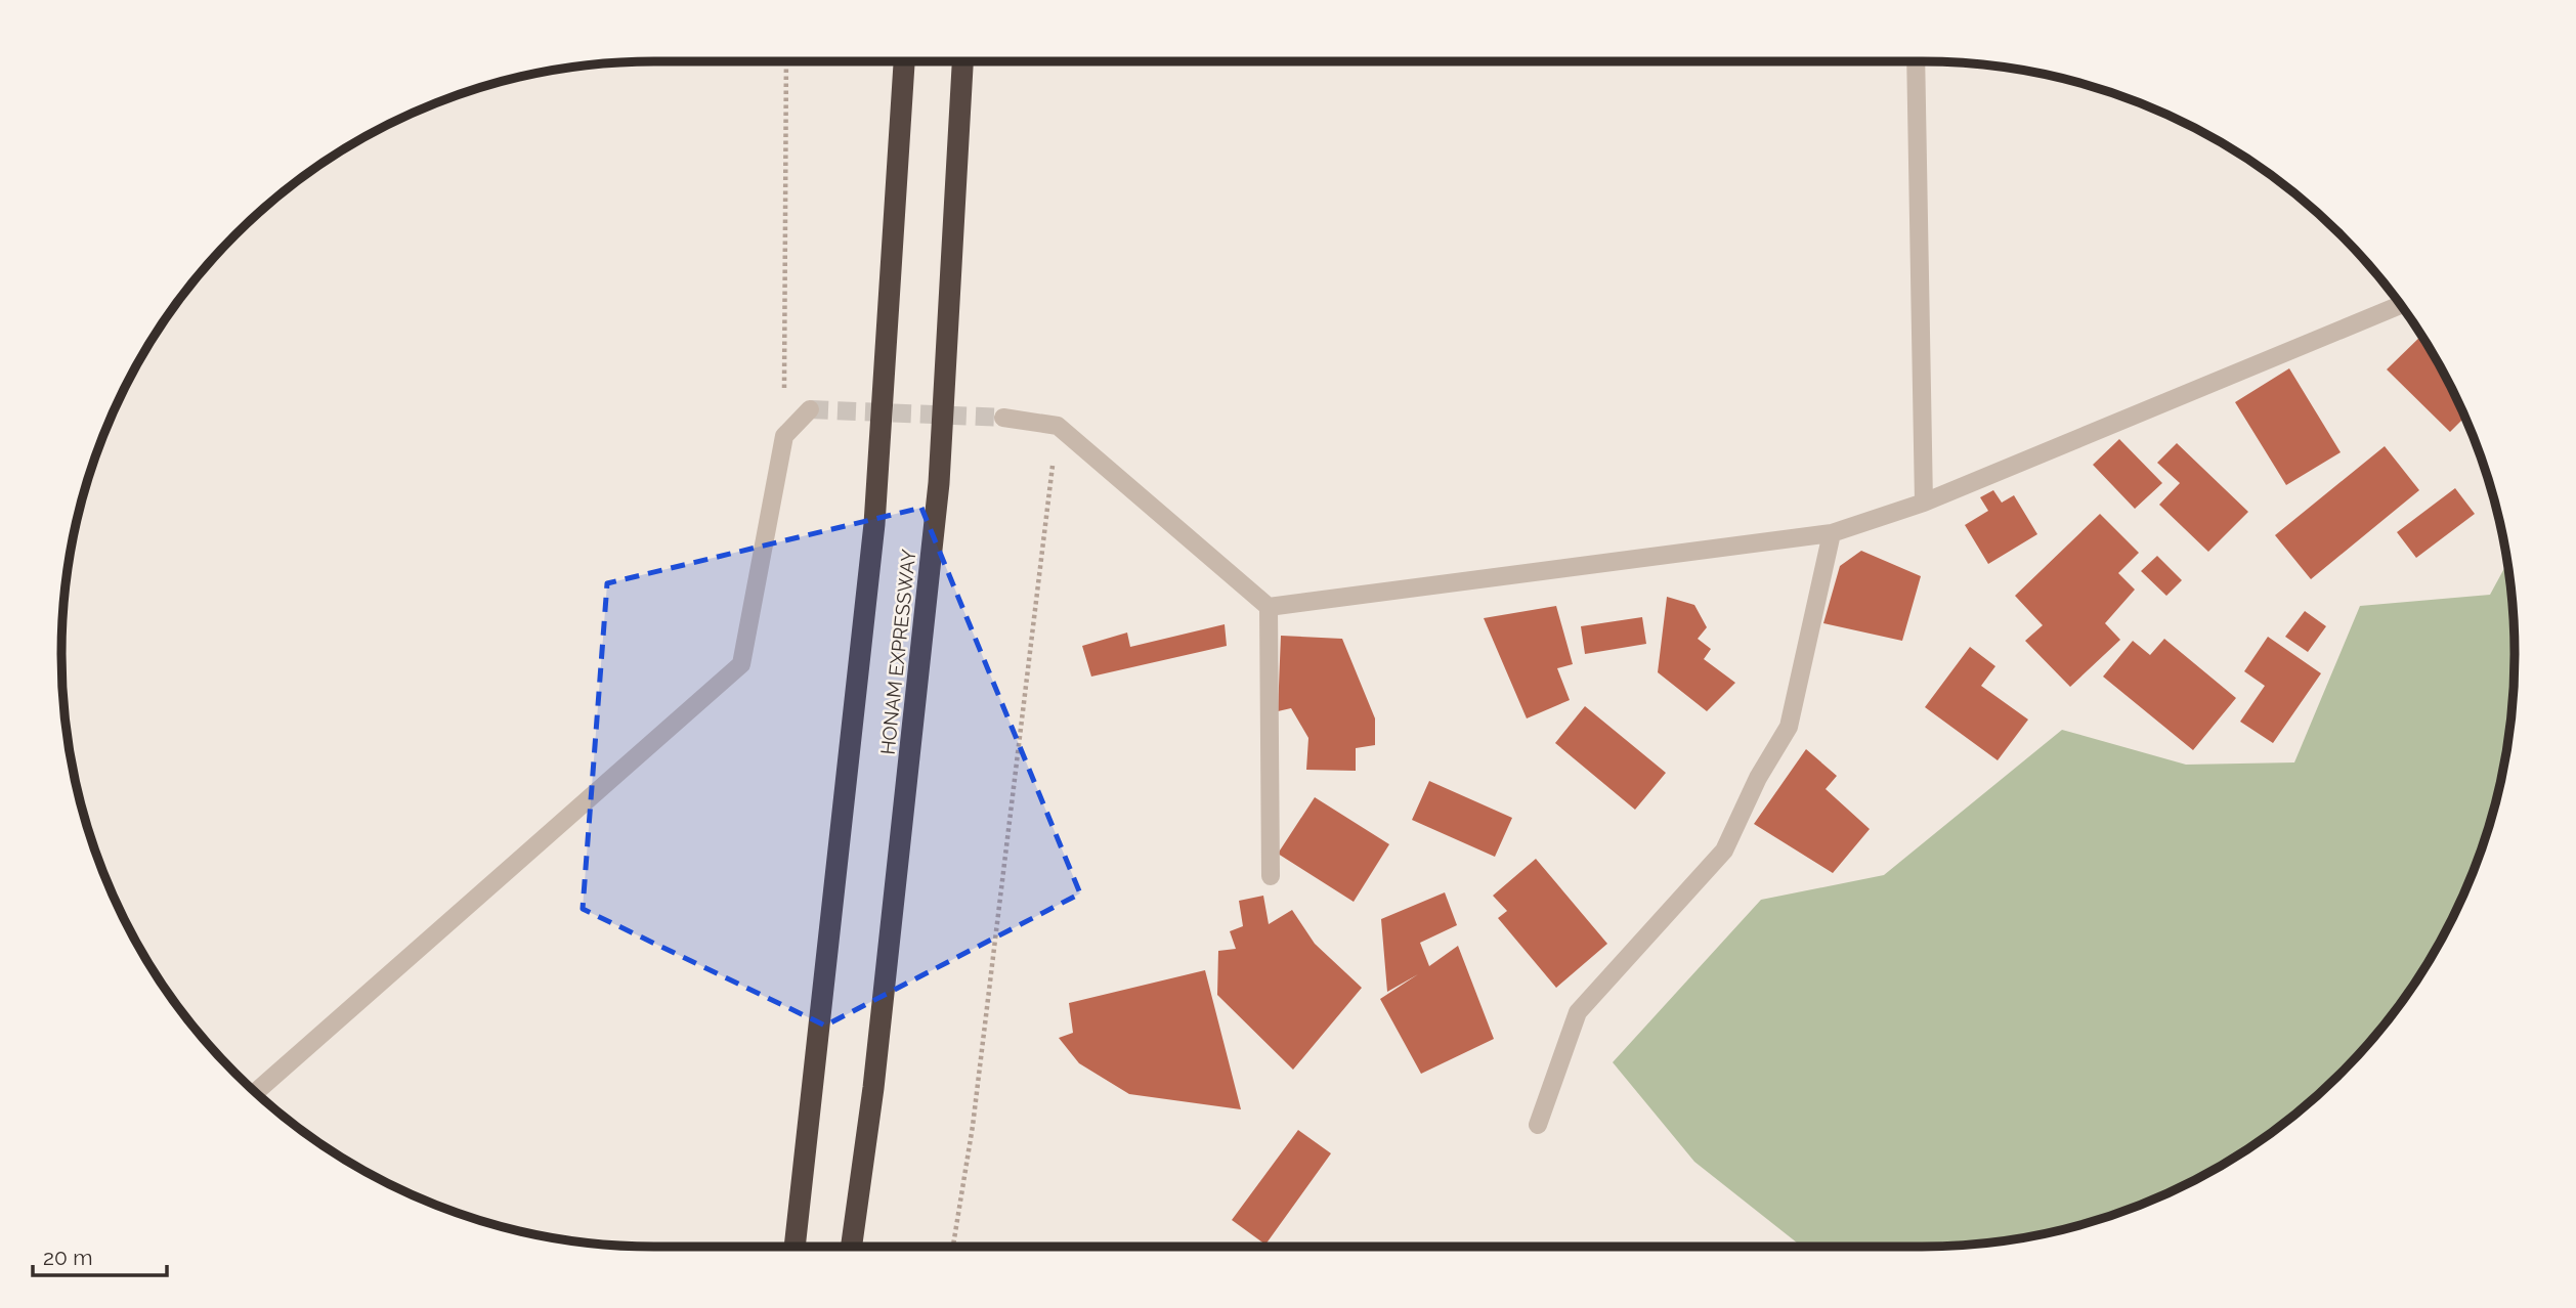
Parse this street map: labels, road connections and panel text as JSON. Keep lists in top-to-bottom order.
{
  "streets": {
    "highway": ["HONAM EXPRESSWAY"]
  },
  "scale_bar": "20 m"
}
